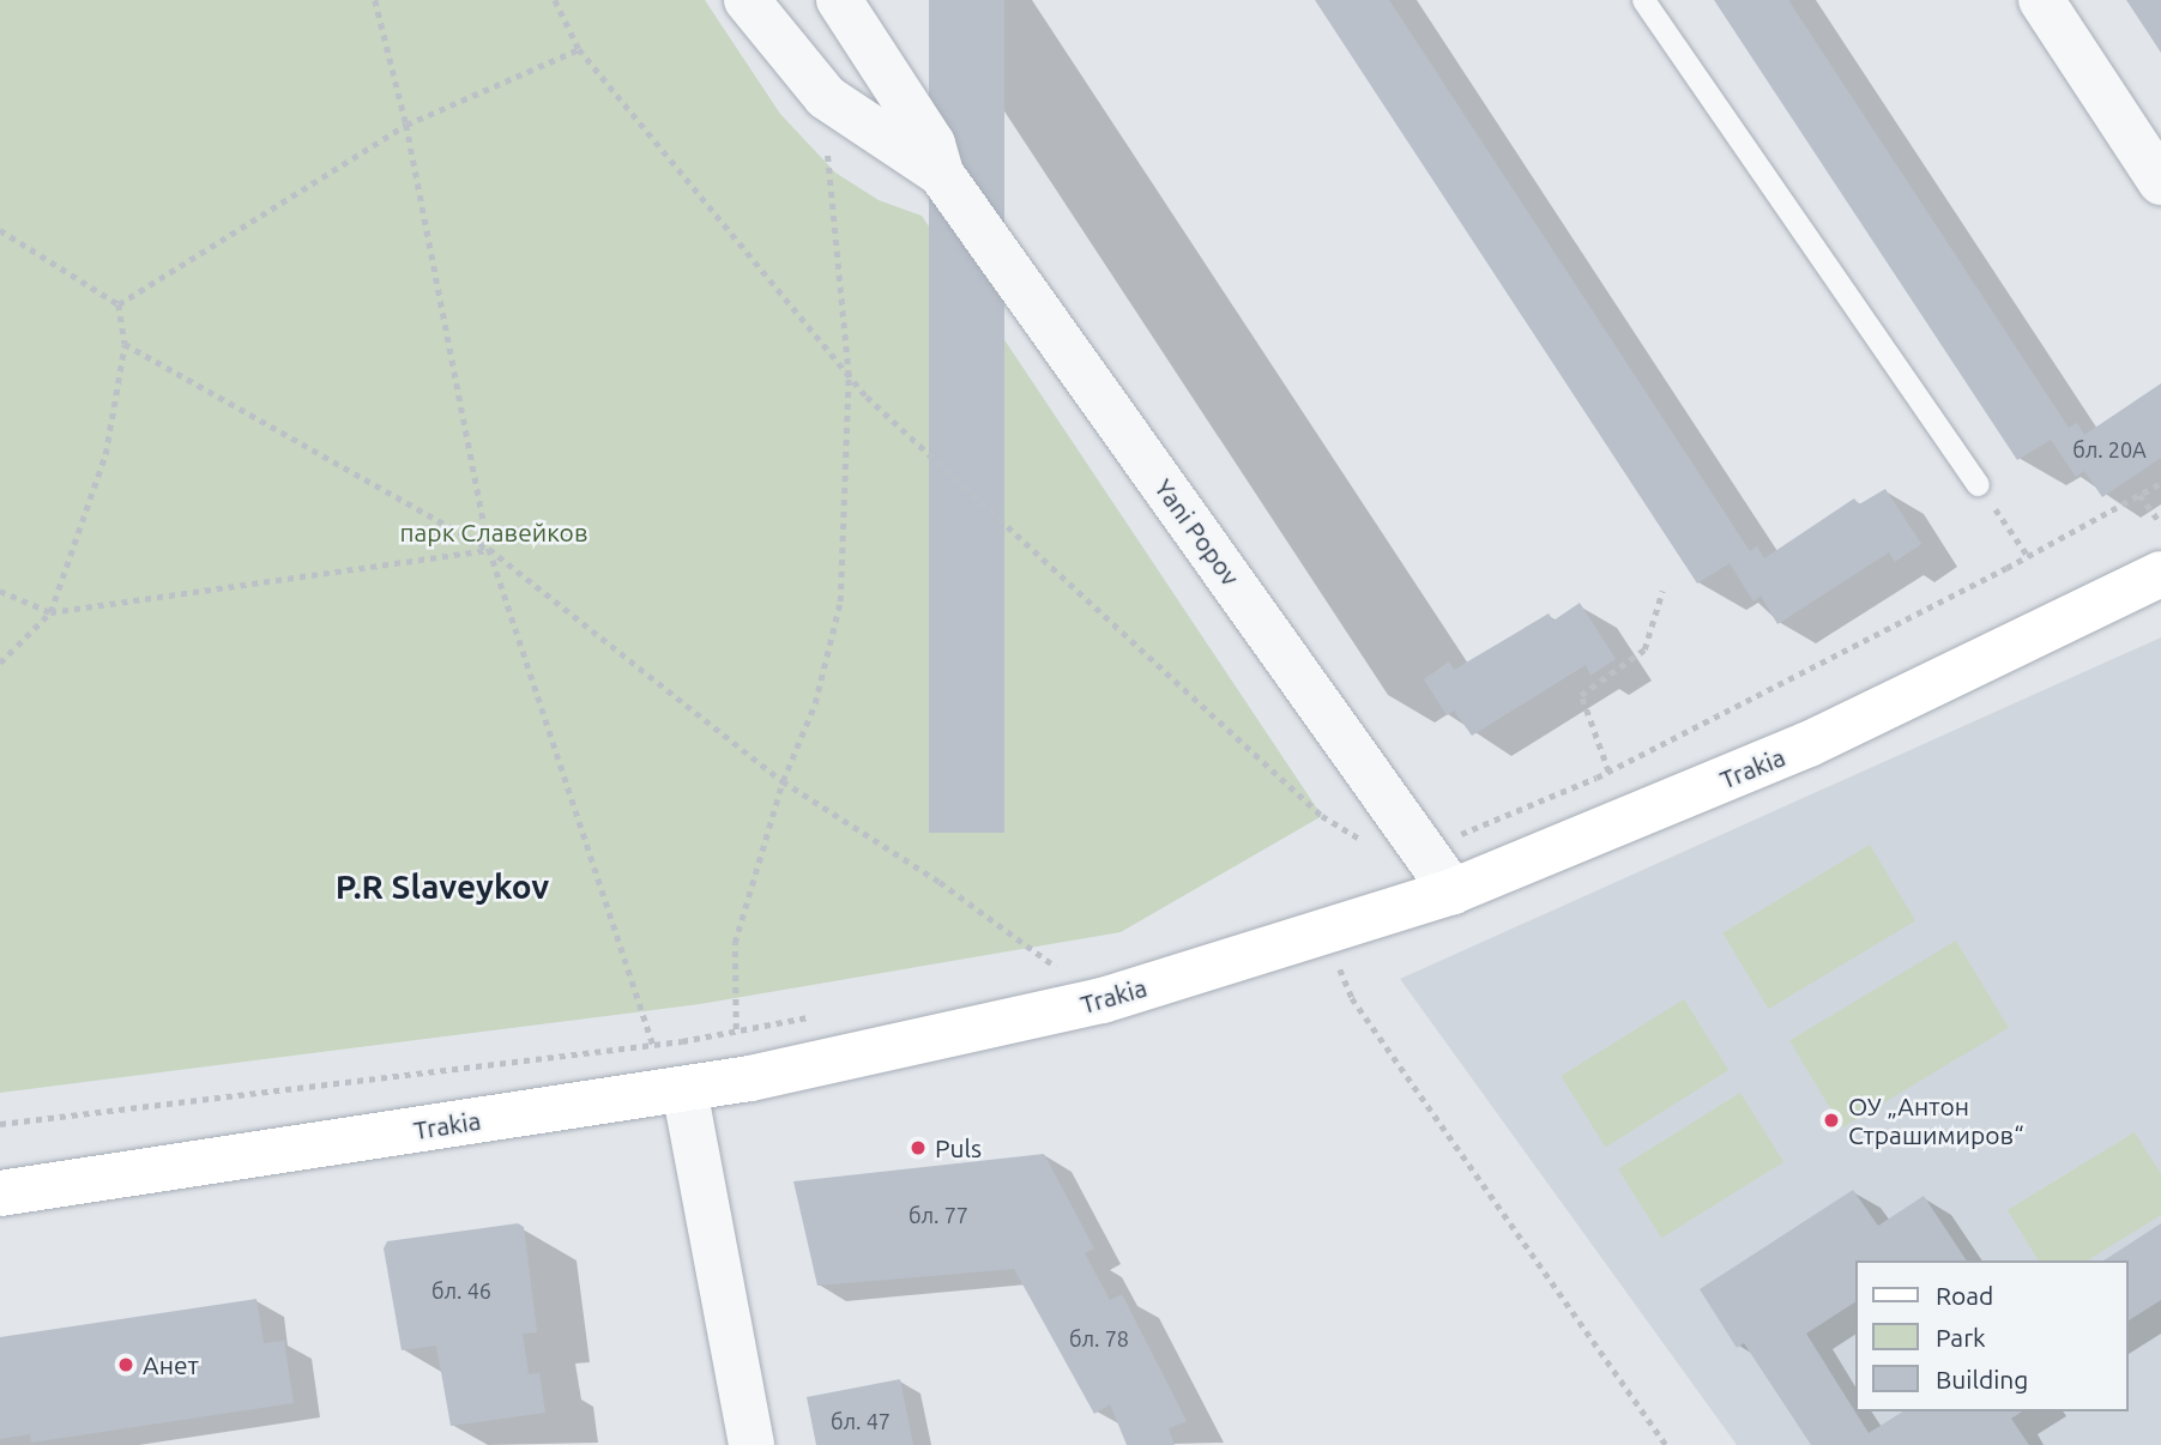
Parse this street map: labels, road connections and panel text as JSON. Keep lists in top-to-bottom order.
{
  "streets": {
    "main road": ["Trakia"],
    "street": ["Yani Popov"]
  },
  "crossings": [
    ["Yani Popov", "Trakia"]
  ],
  "districts": ["P.R Slaveykov"],
  "parks": ["парк Славейков"],
  "places": ["ОУ „Антон Страшимиров“", "Puls", "Анет"],
  "house_numbers": [
    "бл. 20A",
    "бл. 77",
    "бл. 46",
    "бл. 78",
    "бл. 47"
  ],
  "legend": ["Road", "Park", "Building"]
}
